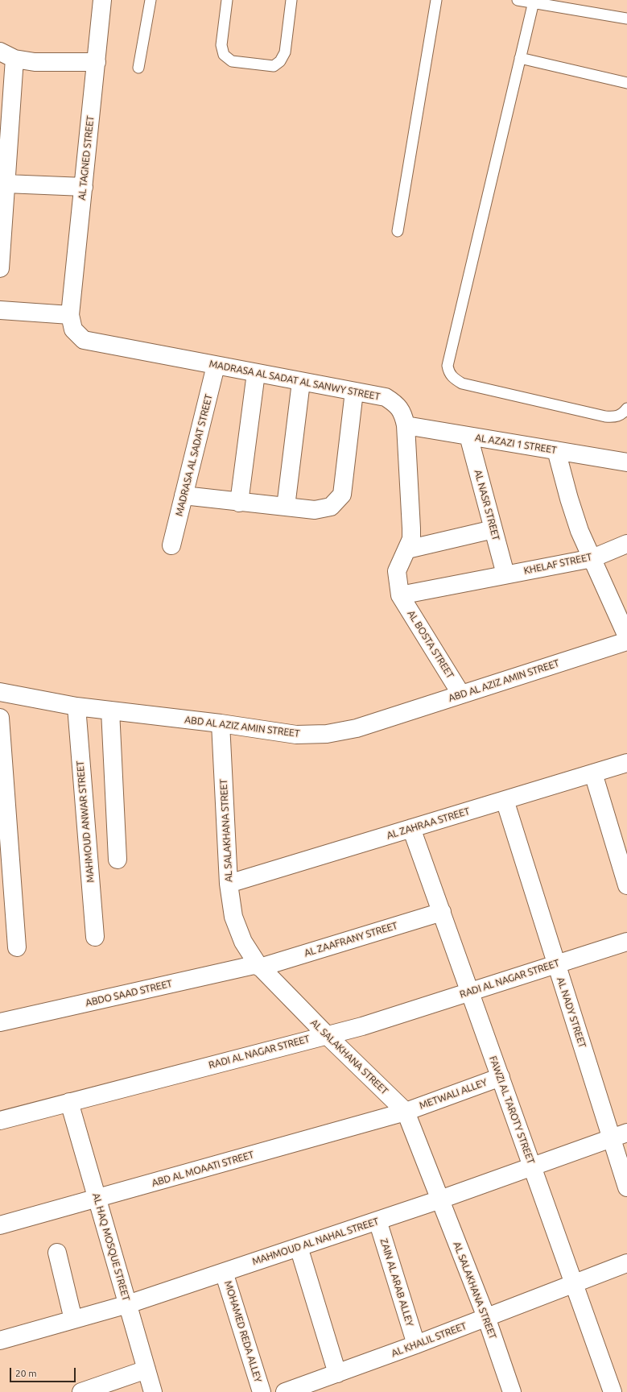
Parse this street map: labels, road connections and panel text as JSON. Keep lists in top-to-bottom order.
{
  "streets": {
    "street": [
      "AL TAGNED STREET",
      "MADRASA AL SADAT AL SANWY STREET",
      "AL AZAZI 1 STREET",
      "MADRASA AL SADAT STREET",
      "AL NASR STREET",
      "KHELAF STREET",
      "AL BOSTA STREET",
      "ABD AL AZIZ AMIN STREET",
      "MAHMOUD ANWAR STREET",
      "AL ZAHRAA STREET",
      "AL SALAKHANA STREET",
      "AL ZAAFRANY STREET",
      "RADI AL NAGAR STREET",
      "ABDO SAAD STREET",
      "AL NADY STREET",
      "METWALI ALLEY",
      "FAWZI AL TAROTY STREET",
      "ABD AL MOAATI STREET",
      "MAHMOUD AL NAHAL STREET",
      "AL HAQ MOSQUE STREET",
      "ZAIN AL ARAB ALLEY",
      "MOHAMED REDA ALLEY",
      "AL KHALIL STREET"
    ]
  },
  "crossings": [
    ["AL TAGNED STREET", "MADRASA AL SADAT AL SANWY STREET"],
    ["MADRASA AL SADAT AL SANWY STREET", "AL AZAZI 1 STREET"],
    ["MADRASA AL SADAT AL SANWY STREET", "MADRASA AL SADAT STREET"],
    ["MADRASA AL SADAT AL SANWY STREET", "KHELAF STREET"],
    ["MADRASA AL SADAT AL SANWY STREET", "AL BOSTA STREET"],
    ["AL AZAZI 1 STREET", "AL NASR STREET"],
    ["AL NASR STREET", "KHELAF STREET"],
    ["KHELAF STREET", "AL BOSTA STREET"],
    ["AL BOSTA STREET", "ABD AL AZIZ AMIN STREET"],
    ["ABD AL AZIZ AMIN STREET", "MAHMOUD ANWAR STREET"],
    ["ABD AL AZIZ AMIN STREET", "AL SALAKHANA STREET"],
    ["AL ZAHRAA STREET", "AL SALAKHANA STREET"],
    ["AL ZAHRAA STREET", "AL NADY STREET"],
    ["AL ZAHRAA STREET", "FAWZI AL TAROTY STREET"],
    ["AL SALAKHANA STREET", "AL ZAAFRANY STREET"],
    ["AL SALAKHANA STREET", "RADI AL NAGAR STREET"],
    ["AL SALAKHANA STREET", "ABDO SAAD STREET"],
    ["AL SALAKHANA STREET", "METWALI ALLEY"],
    ["AL SALAKHANA STREET", "ABD AL MOAATI STREET"],
    ["AL SALAKHANA STREET", "MAHMOUD AL NAHAL STREET"],
    ["AL SALAKHANA STREET", "AL KHALIL STREET"],
    ["AL ZAAFRANY STREET", "ABDO SAAD STREET"],
    ["AL ZAAFRANY STREET", "FAWZI AL TAROTY STREET"],
    ["RADI AL NAGAR STREET", "AL NADY STREET"],
    ["RADI AL NAGAR STREET", "FAWZI AL TAROTY STREET"],
    ["RADI AL NAGAR STREET", "AL HAQ MOSQUE STREET"],
    ["AL NADY STREET", "MAHMOUD AL NAHAL STREET"],
    ["METWALI ALLEY", "FAWZI AL TAROTY STREET"],
    ["METWALI ALLEY", "ABD AL MOAATI STREET"],
    ["FAWZI AL TAROTY STREET", "MAHMOUD AL NAHAL STREET"],
    ["FAWZI AL TAROTY STREET", "AL KHALIL STREET"],
    ["ABD AL MOAATI STREET", "AL HAQ MOSQUE STREET"],
    ["MAHMOUD AL NAHAL STREET", "AL HAQ MOSQUE STREET"],
    ["MAHMOUD AL NAHAL STREET", "ZAIN AL ARAB ALLEY"],
    ["MAHMOUD AL NAHAL STREET", "MOHAMED REDA ALLEY"],
    ["ZAIN AL ARAB ALLEY", "AL KHALIL STREET"]
  ],
  "scale_bar": "20 m"
}
